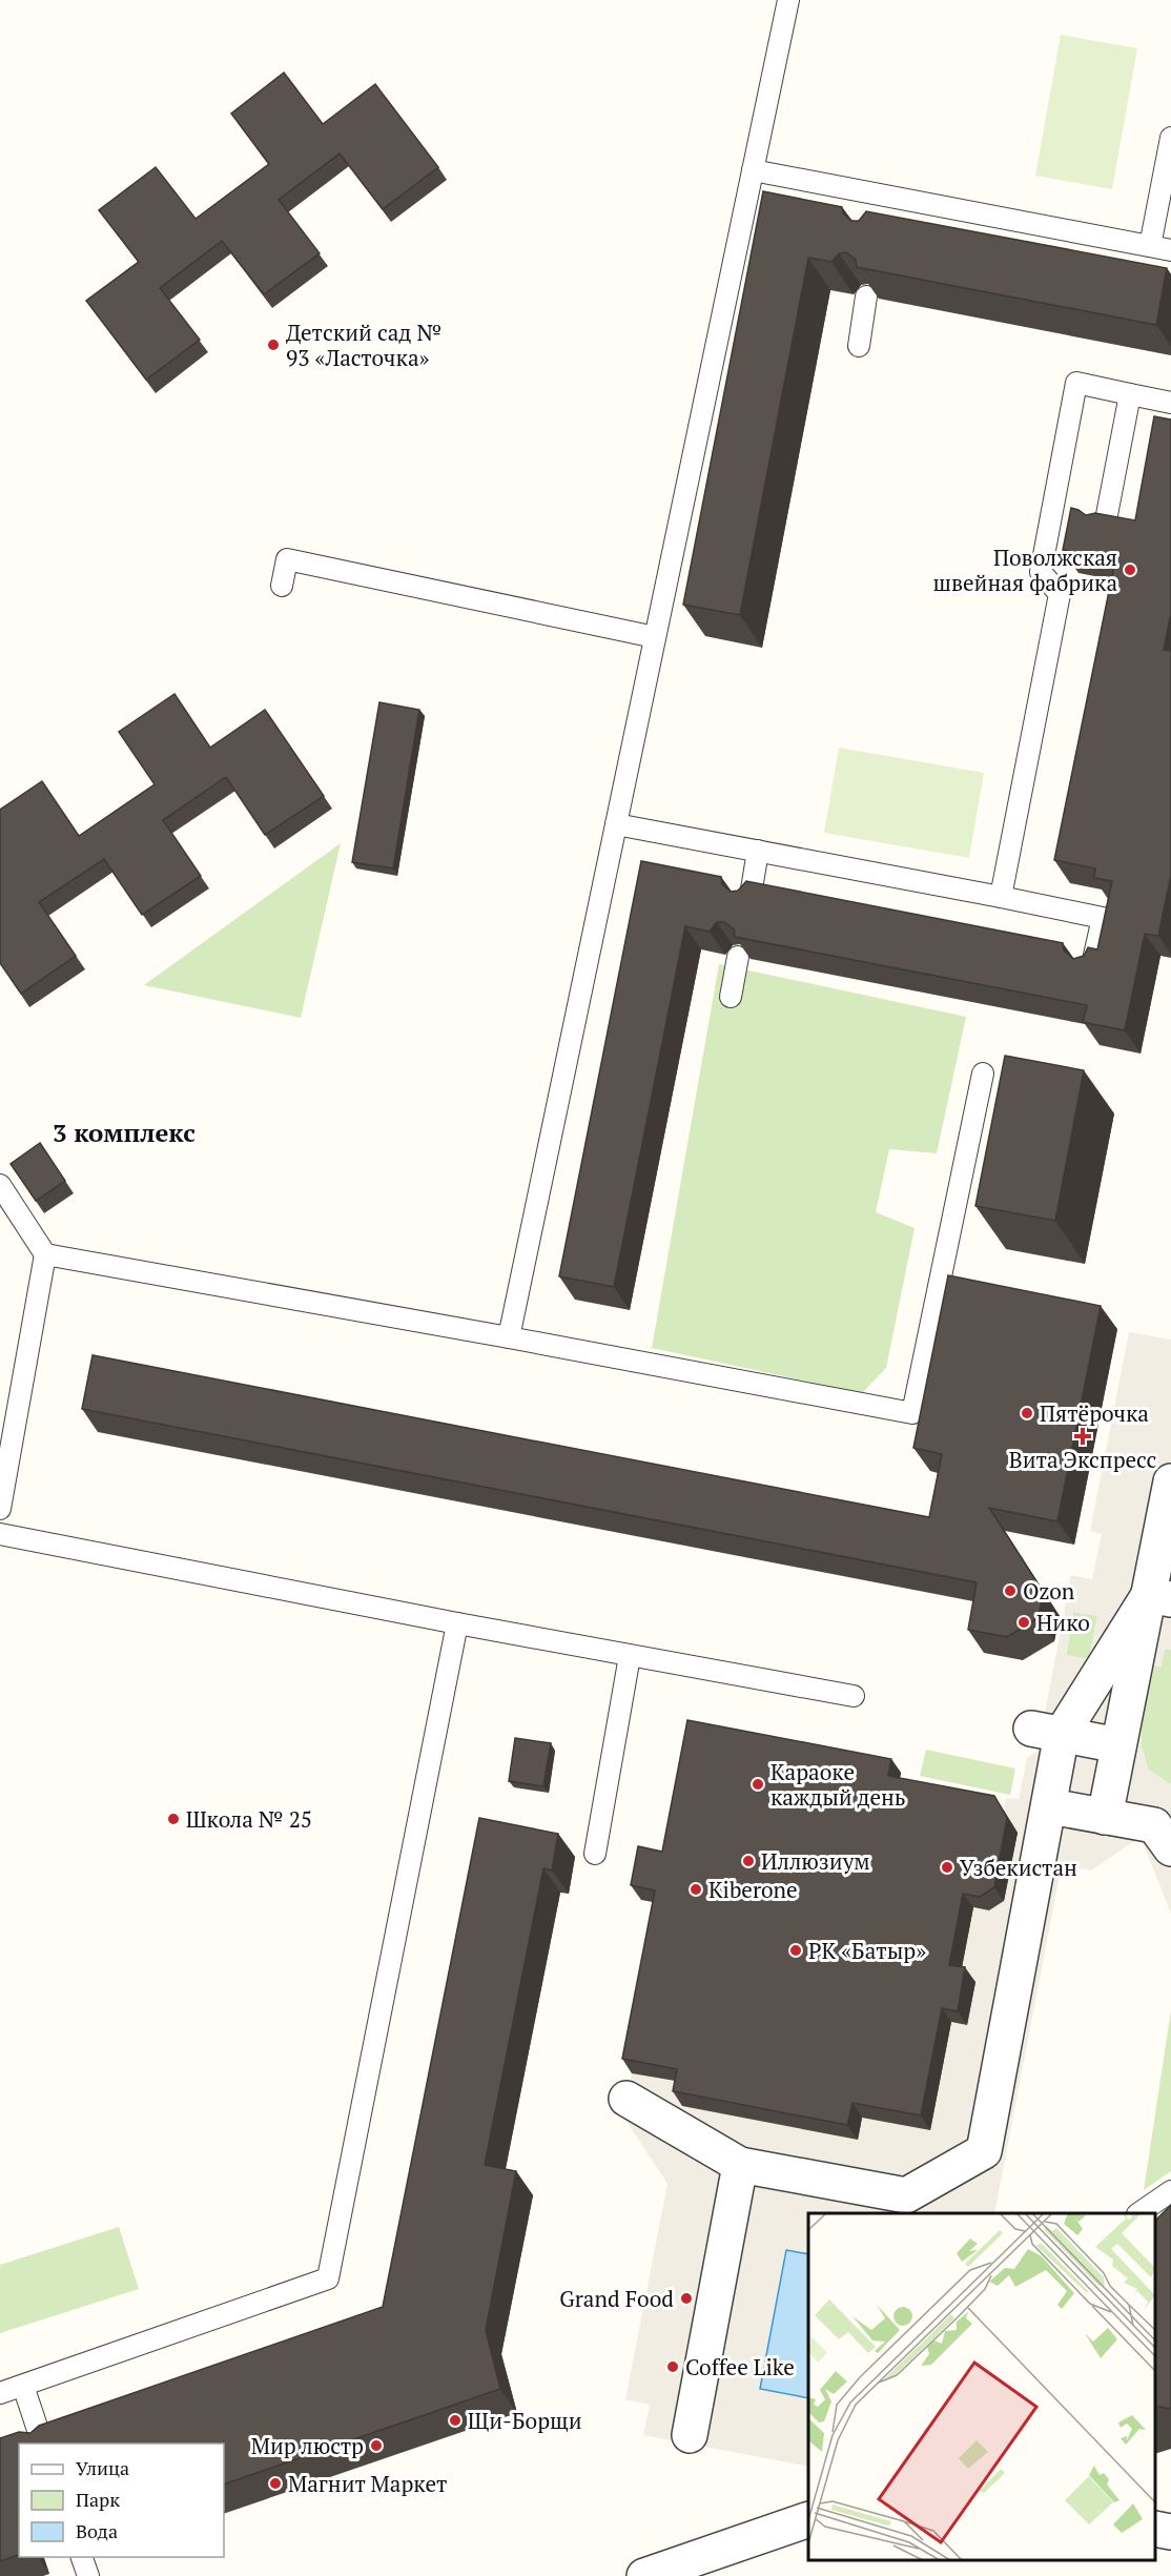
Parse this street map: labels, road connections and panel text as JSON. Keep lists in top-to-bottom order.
{
  "districts": ["3 комплекс"],
  "places": {
    "other": [
      "Детский сад № 93 «Ласточка»",
      "Поволжская швейная фабрика",
      "Пятёрочка",
      "Ozon",
      "Нико",
      "Караоке каждый день",
      "Школа № 25",
      "Иллюзиум",
      "Узбекистан",
      "Kiberone",
      "РК «Батыр»",
      "Grand Food",
      "Coffee Like",
      "Щи-Борщи",
      "Мир люстр",
      "Магнит Маркет"
    ],
    "health": ["Вита Экспресс"]
  },
  "legend": ["Улица", "Парк", "Вода"]
}
